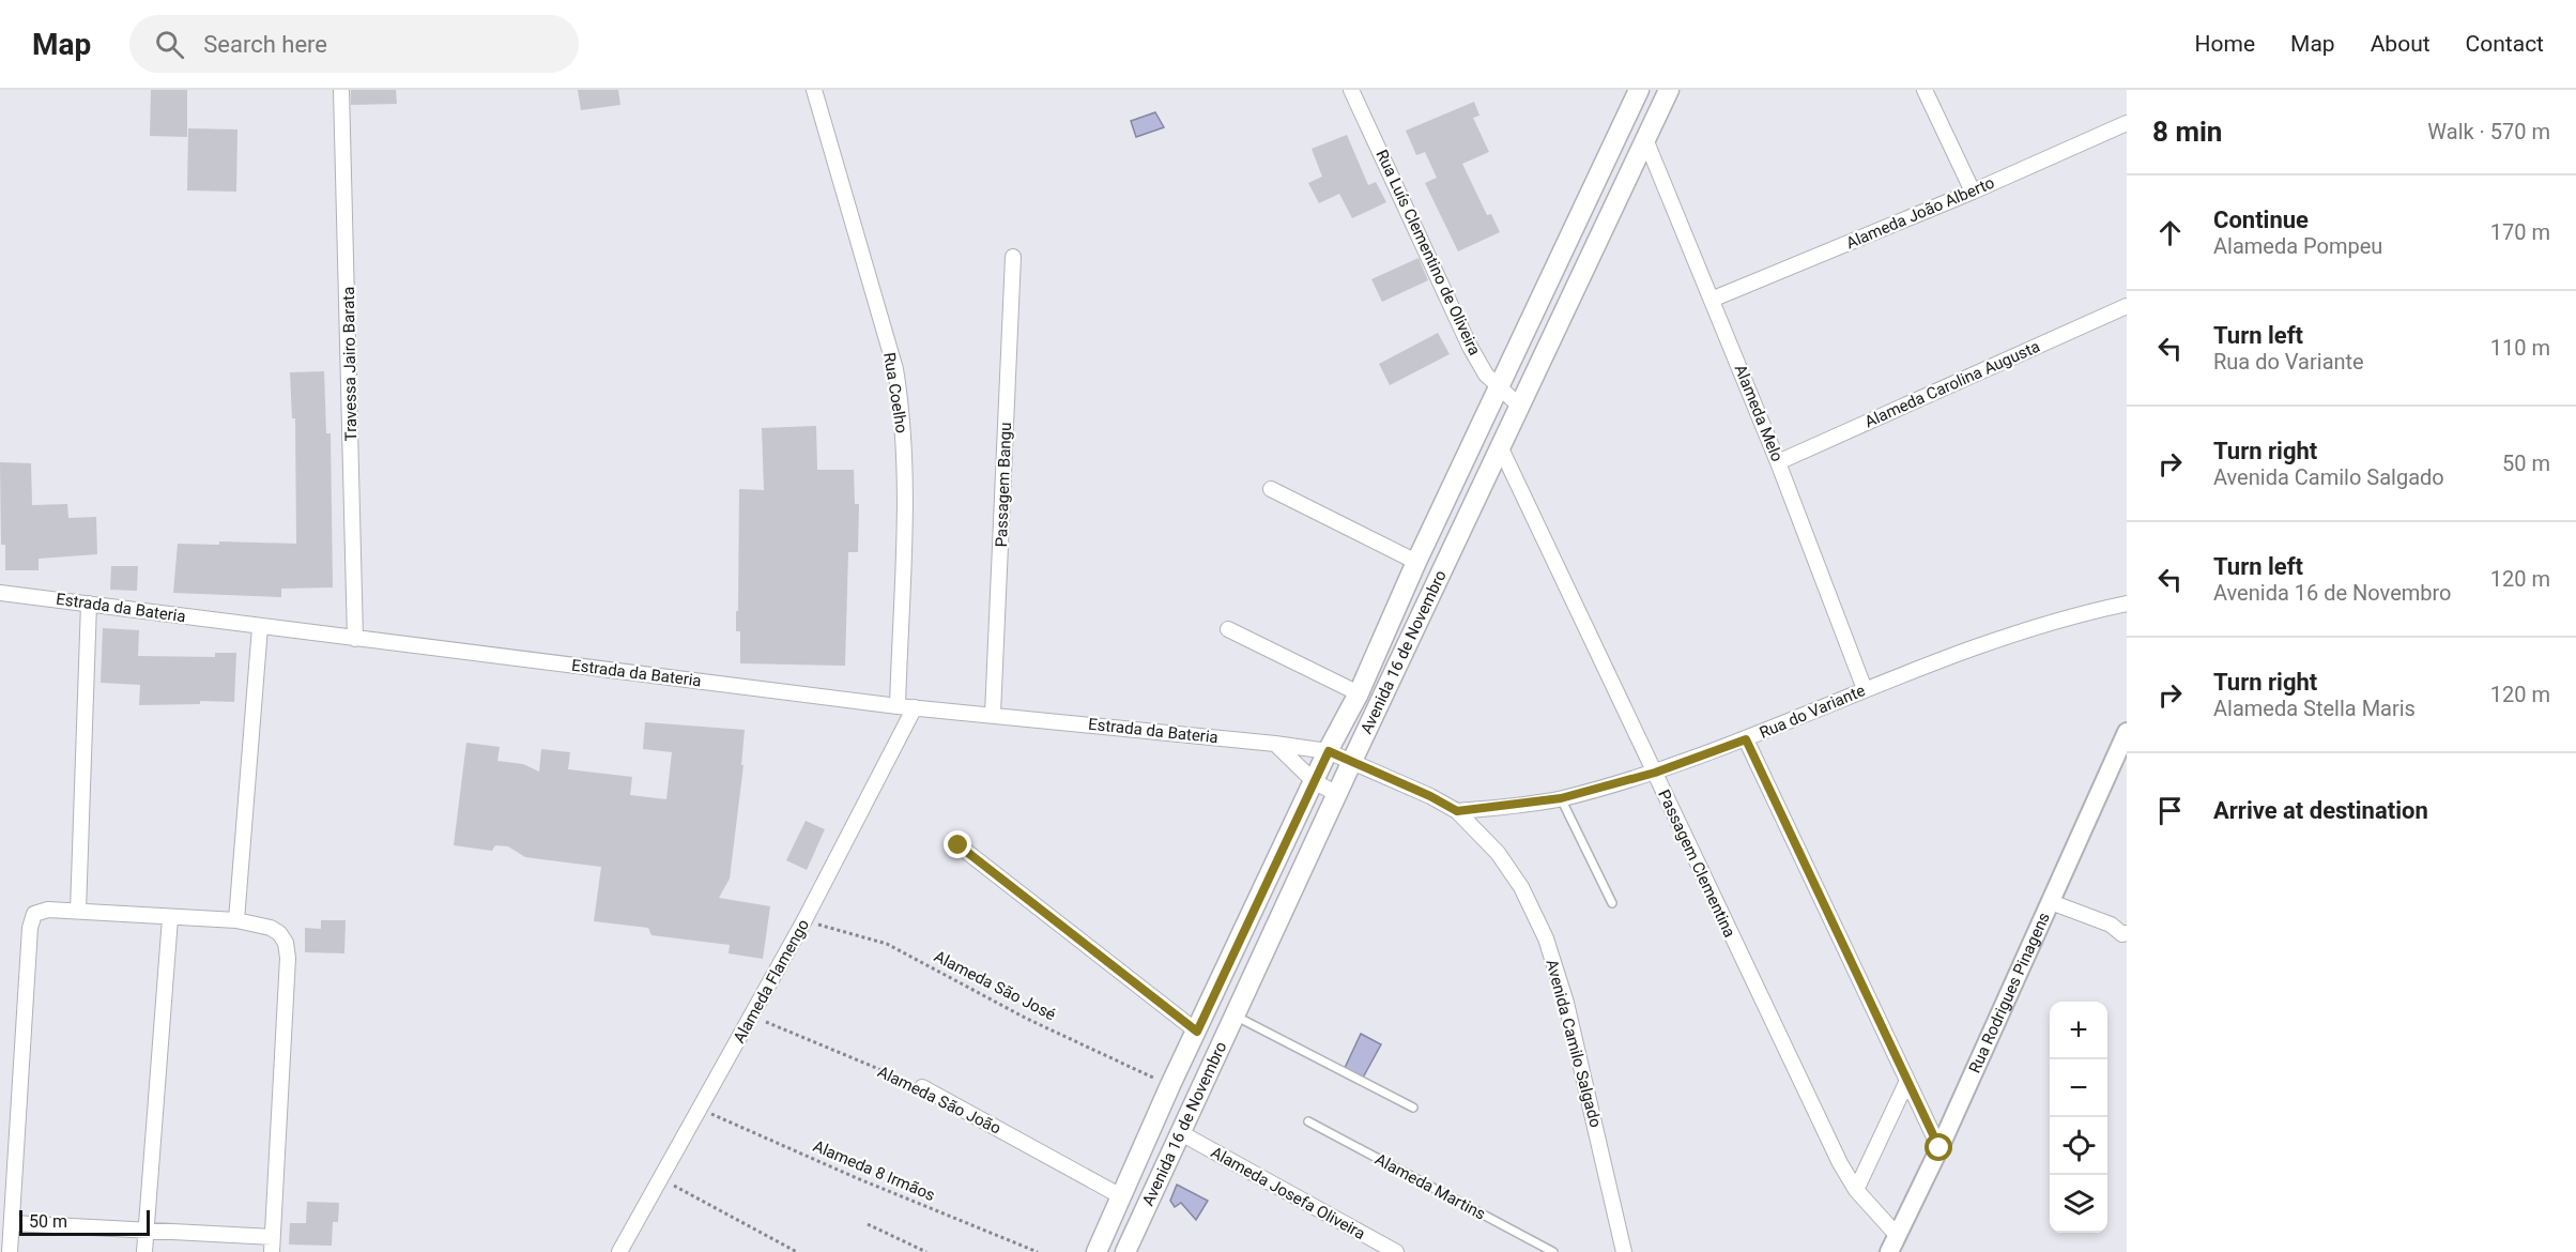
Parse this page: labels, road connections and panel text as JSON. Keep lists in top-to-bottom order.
{
  "streets": {
    "main road": ["Avenida 16 de Novembro"],
    "street": [
      "Alameda João Alberto",
      "Rua Luís Clementino de Oliveira",
      "Travessa Jairo Barata",
      "Alameda Carolina Augusta",
      "Rua Coelho",
      "Alameda Melo",
      "Passagem Bangu",
      "Estrada da Bateria",
      "Rua do Variante",
      "Passagem Clementina",
      "Alameda Flamengo",
      "Rua Rodrigues Pinagens",
      "Avenida Camilo Salgado",
      "Alameda São João",
      "Alameda Josefa Oliveira"
    ],
    "lane": ["Alameda Martins"],
    "path": ["Alameda São José", "Alameda 8 Irmãos"]
  },
  "crossings": [
    ["Alameda João Alberto", "Alameda Melo"],
    ["Rua Luís Clementino de Oliveira", "Avenida 16 de Novembro"],
    ["Travessa Jairo Barata", "Estrada da Bateria"],
    ["Alameda Carolina Augusta", "Alameda Melo"],
    ["Rua Coelho", "Estrada da Bateria"],
    ["Alameda Melo", "Avenida 16 de Novembro"],
    ["Alameda Melo", "Rua do Variante"],
    ["Passagem Bangu", "Estrada da Bateria"],
    ["Estrada da Bateria", "Avenida 16 de Novembro"],
    ["Estrada da Bateria", "Alameda Flamengo"],
    ["Estrada da Bateria", "Avenida Camilo Salgado"],
    ["Avenida 16 de Novembro", "Passagem Clementina"],
    ["Avenida 16 de Novembro", "Alameda São José"],
    ["Avenida 16 de Novembro", "Avenida Camilo Salgado"],
    ["Avenida 16 de Novembro", "Alameda São João"],
    ["Avenida 16 de Novembro", "Alameda Josefa Oliveira"],
    ["Rua do Variante", "Passagem Clementina"],
    ["Rua do Variante", "Avenida Camilo Salgado"],
    ["Passagem Clementina", "Rua Rodrigues Pinagens"],
    ["Alameda Flamengo", "Alameda São José"],
    ["Alameda Flamengo", "Alameda São João"],
    ["Alameda Flamengo", "Alameda 8 Irmãos"]
  ],
  "scale_bar": "50 m",
  "page": {
    "header": "Map",
    "search": "Search here",
    "nav": [
      "Home",
      "Map",
      "About",
      "Contact"
    ],
    "heading": ["8 min", "Walk · 570 m"],
    "list": [
      ["Continue", "Alameda Pompeu", "170 m"],
      ["Turn left", "Rua do Variante", "110 m"],
      ["Turn right", "Avenida Camilo Salgado", "50 m"],
      ["Turn left", "Avenida 16 de Novembro", "120 m"],
      ["Turn right", "Alameda Stella Maris", "120 m"],
      "Arrive at destination"
    ],
    "map_buttons": ["+", "−"],
    "scale": "50 m"
  }
}
